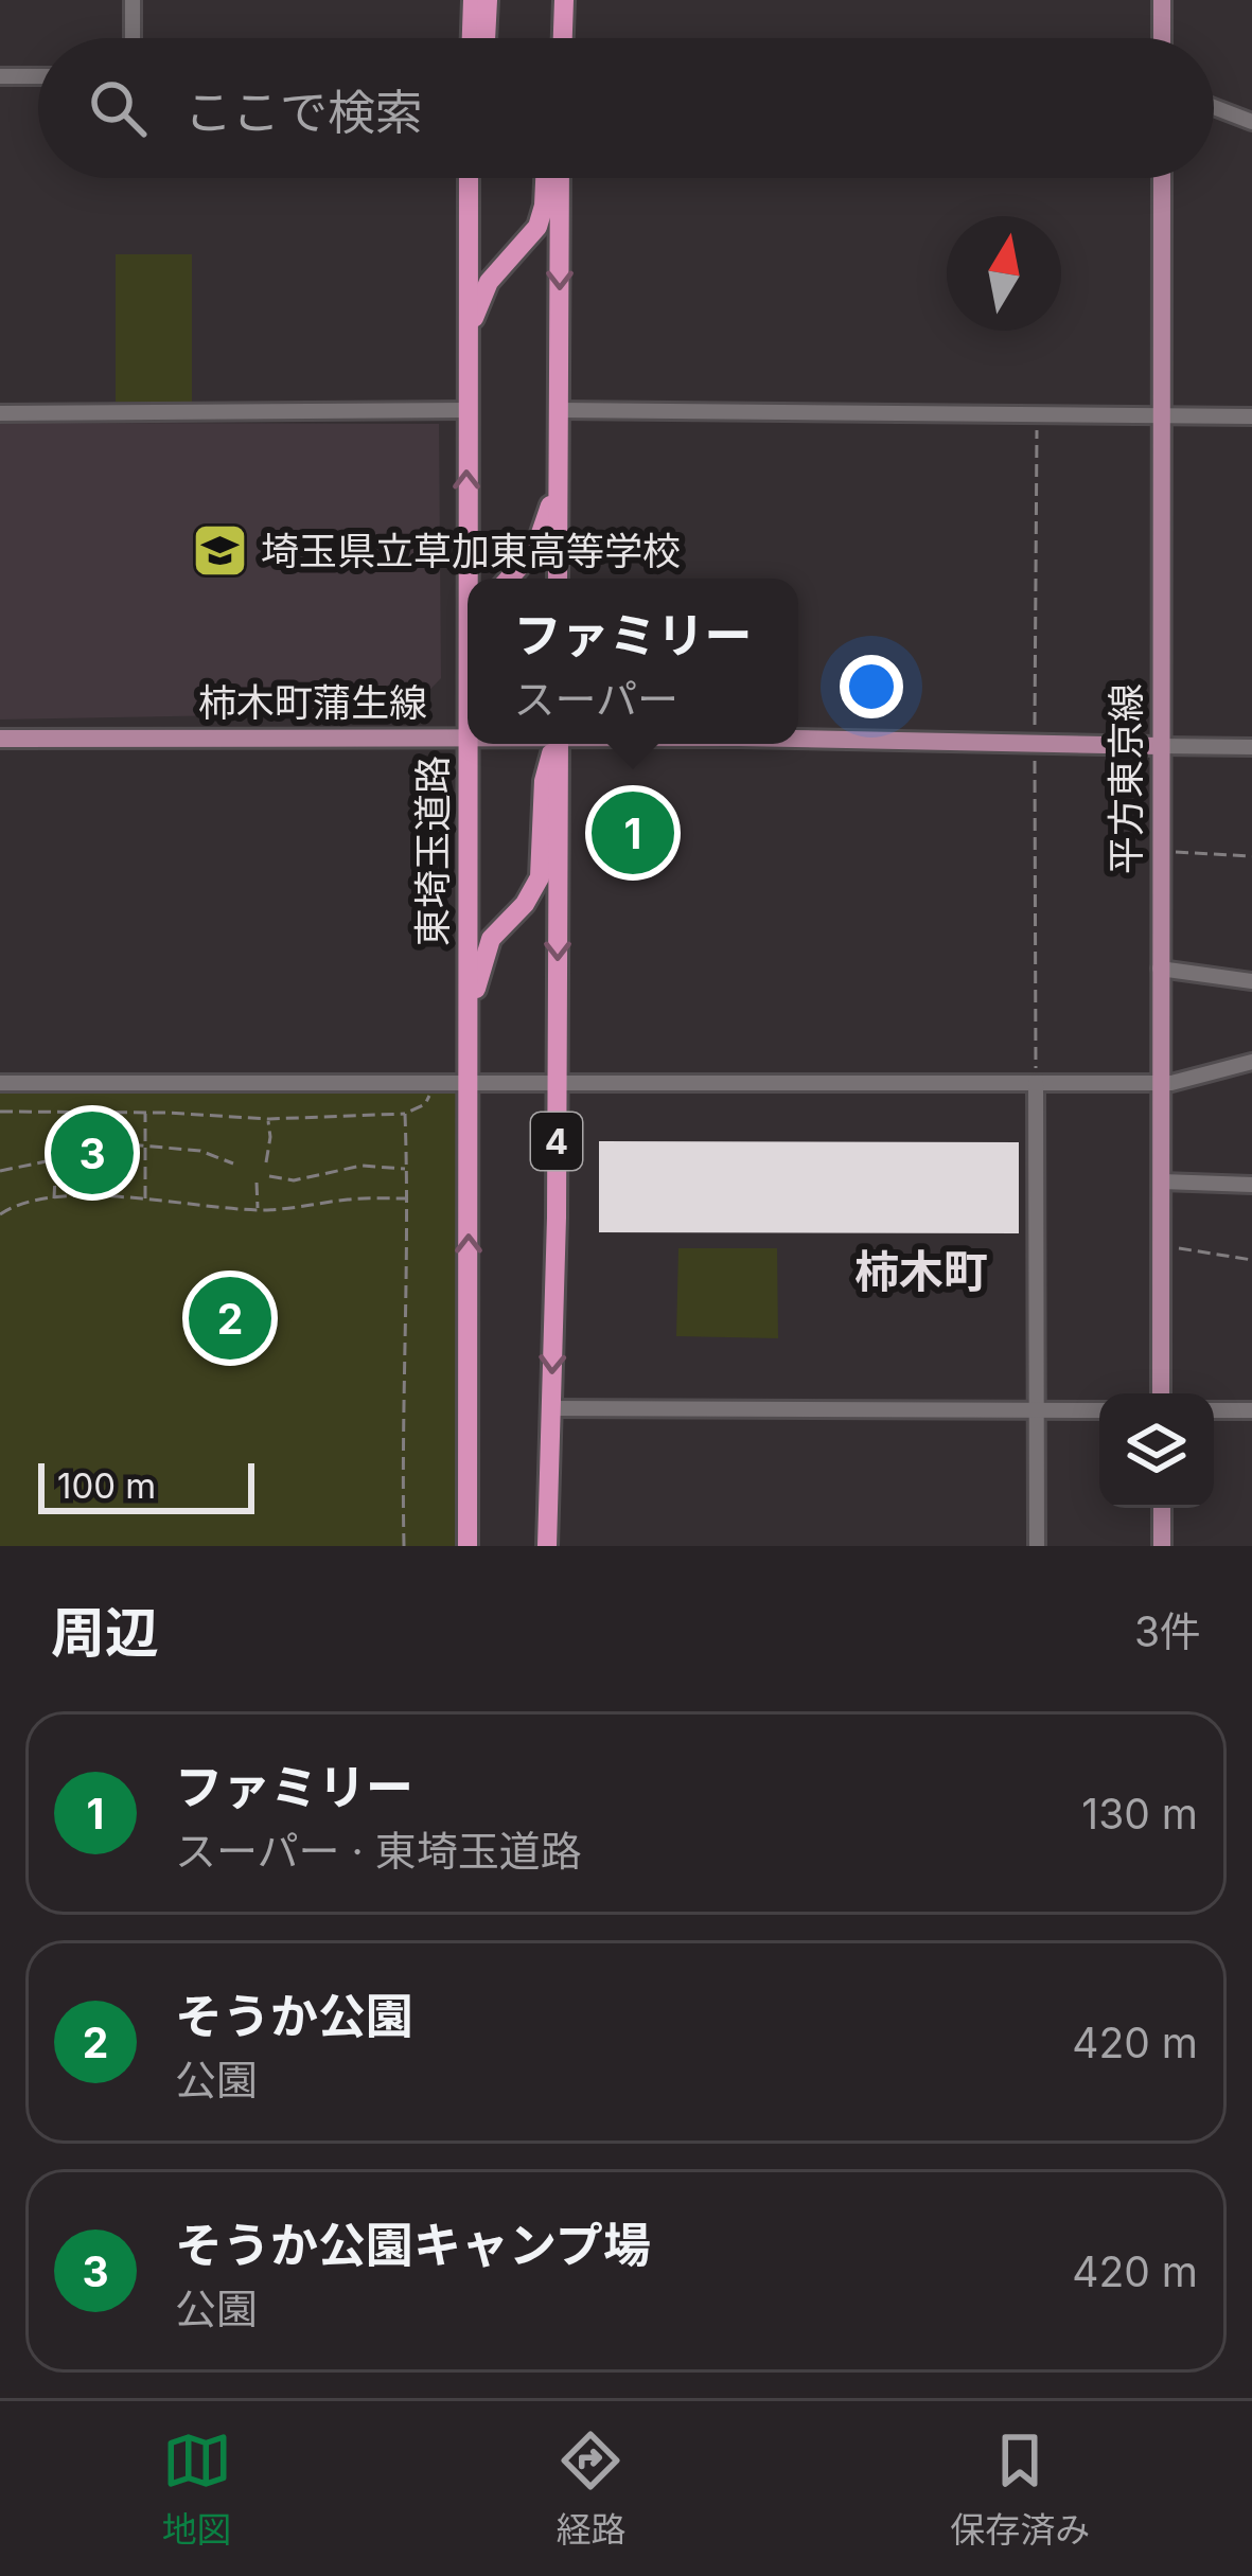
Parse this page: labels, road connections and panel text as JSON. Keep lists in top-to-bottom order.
{
  "streets": {
    "highway": ["東埼玉道路", "4"],
    "main road": ["柿木町蒲生線", "平方東京線"]
  },
  "crossings": [
    ["柿木町蒲生線", "平方東京線"]
  ],
  "districts": ["柿木町"],
  "places": {
    "school or university": ["埼玉県立草加東高等学校"]
  },
  "scale_bar": "100 m",
  "north": "top",
  "page": {
    "search": "ここで検索",
    "popup": ["ファミリー", "スーパー"],
    "pins": ["1", "3", "2"],
    "scale": "100 m",
    "heading": ["周辺", "3件"],
    "list": [
      {
        "mark": "1",
        "name": "ファミリー",
        "note": "スーパー · 東埼玉道路",
        "value": "130 m"
      },
      {
        "mark": "2",
        "name": "そうか公園",
        "note": "公園",
        "value": "420 m"
      },
      {
        "mark": "3",
        "name": "そうか公園キャンプ場",
        "note": "公園",
        "value": "420 m"
      }
    ],
    "nav": ["地図", "経路", "保存済み"]
  }
}
